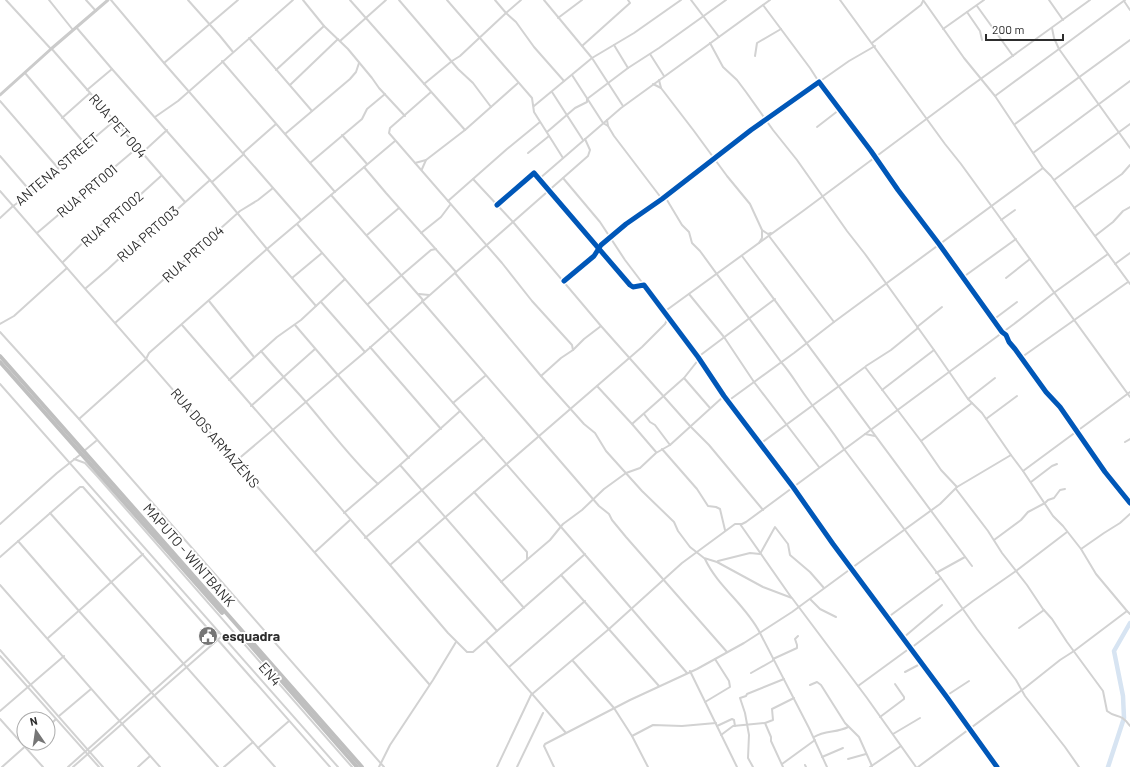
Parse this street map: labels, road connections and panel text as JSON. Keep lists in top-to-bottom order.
{
  "streets": {
    "highway": ["MAPUTO - WINTBANK"],
    "street": [
      "RUA PET 004",
      "ANTENA STREET",
      "RUA PRT001",
      "RUA PRT002",
      "RUA PRT003",
      "RUA PRT004",
      "RUA DOS ARMAZÉNS",
      "EN4"
    ]
  },
  "crossings": [
    ["RUA PET 004", "ANTENA STREET"],
    ["RUA PET 004", "RUA PRT001"],
    ["RUA PET 004", "RUA PRT002"],
    ["RUA PET 004", "RUA PRT003"],
    ["ANTENA STREET", "RUA DOS ARMAZÉNS"],
    ["RUA PRT001", "RUA DOS ARMAZÉNS"],
    ["RUA PRT002", "RUA DOS ARMAZÉNS"],
    ["RUA PRT003", "RUA DOS ARMAZÉNS"],
    ["RUA PRT004", "RUA DOS ARMAZÉNS"]
  ],
  "places": {
    "public building": ["esquadra"]
  },
  "scale_bar": "200 m",
  "north": "top"
}
